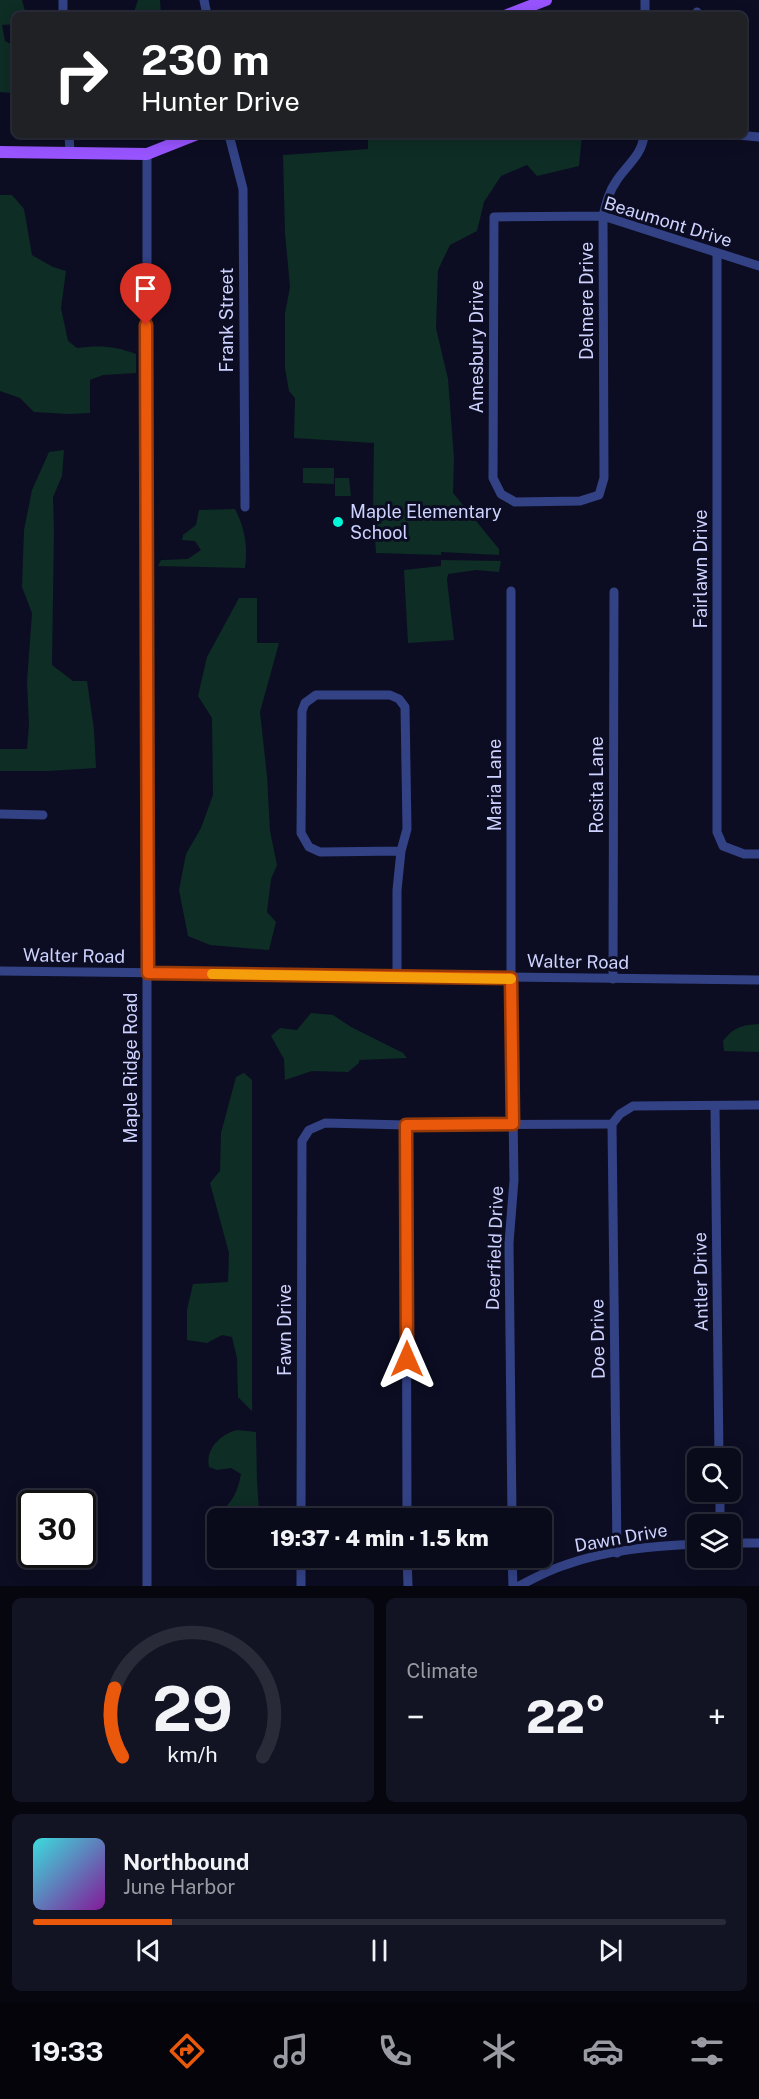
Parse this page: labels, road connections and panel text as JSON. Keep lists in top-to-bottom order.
{
  "streets": {
    "street": [
      "Beaumont Drive",
      "Delmere Drive",
      "Frank Street",
      "Amesbury Drive",
      "Fairlawn Drive",
      "Maria Lane",
      "Rosita Lane",
      "Walter Road",
      "Maple Ridge Road",
      "Deerfield Drive",
      "Antler Drive",
      "Fawn Drive",
      "Doe Drive",
      "Dawn Drive"
    ]
  },
  "crossings": [
    ["Beaumont Drive", "Delmere Drive"],
    ["Beaumont Drive", "Amesbury Drive"],
    ["Beaumont Drive", "Fairlawn Drive"],
    ["Delmere Drive", "Amesbury Drive"],
    ["Maria Lane", "Walter Road"],
    ["Maria Lane", "Deerfield Drive"],
    ["Rosita Lane", "Walter Road"],
    ["Walter Road", "Maple Ridge Road"],
    ["Walter Road", "Deerfield Drive"],
    ["Doe Drive", "Dawn Drive"]
  ],
  "places": ["Maple Elementary School"],
  "page": {
    "turn": ["230 m", "Hunter Drive"],
    "limit": "30",
    "trip": "19:37 · 4 min · 1.5 km",
    "tile": "Climate",
    "heat": ["−", "22°", "+"],
    "song": ["Northbound", "June Harbor"],
    "tabs": "19:33",
    "gauge": ["29", "km/h"]
  }
}
